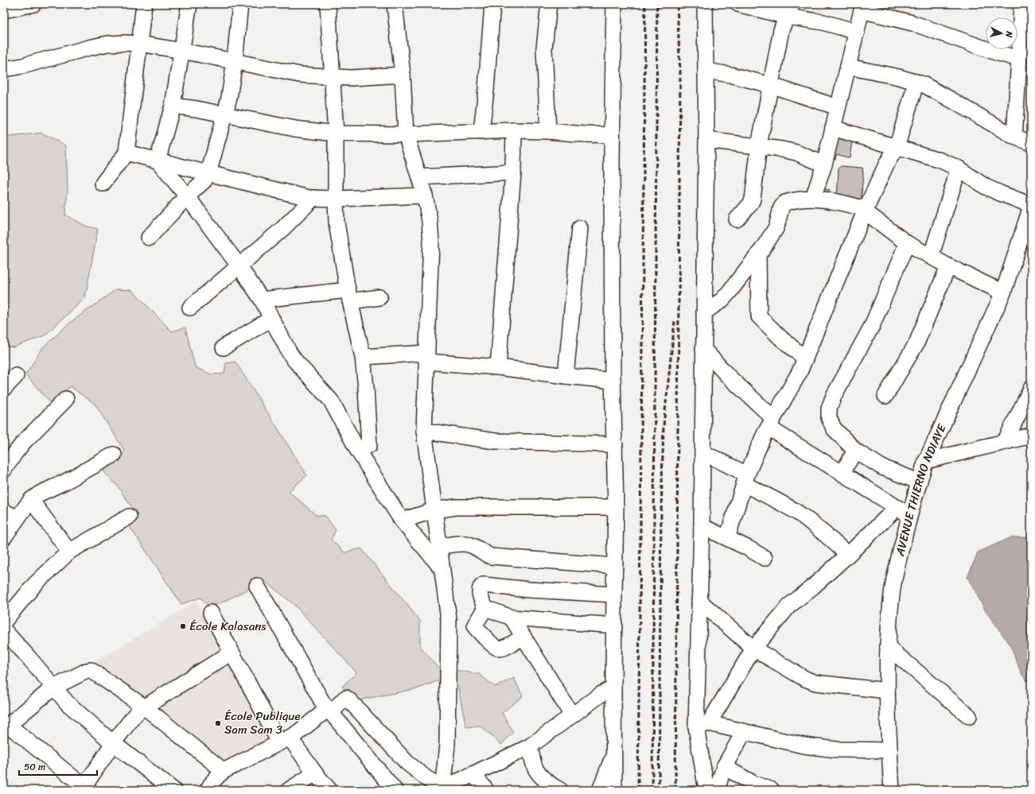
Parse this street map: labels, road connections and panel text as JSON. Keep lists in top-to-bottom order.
{
  "streets": {
    "street": ["AVENUE THIERNO NDIAYE"]
  },
  "places": ["École Kalasans", "École Publique Sam Sam 3"],
  "scale_bar": "50 m",
  "north": "right"
}
